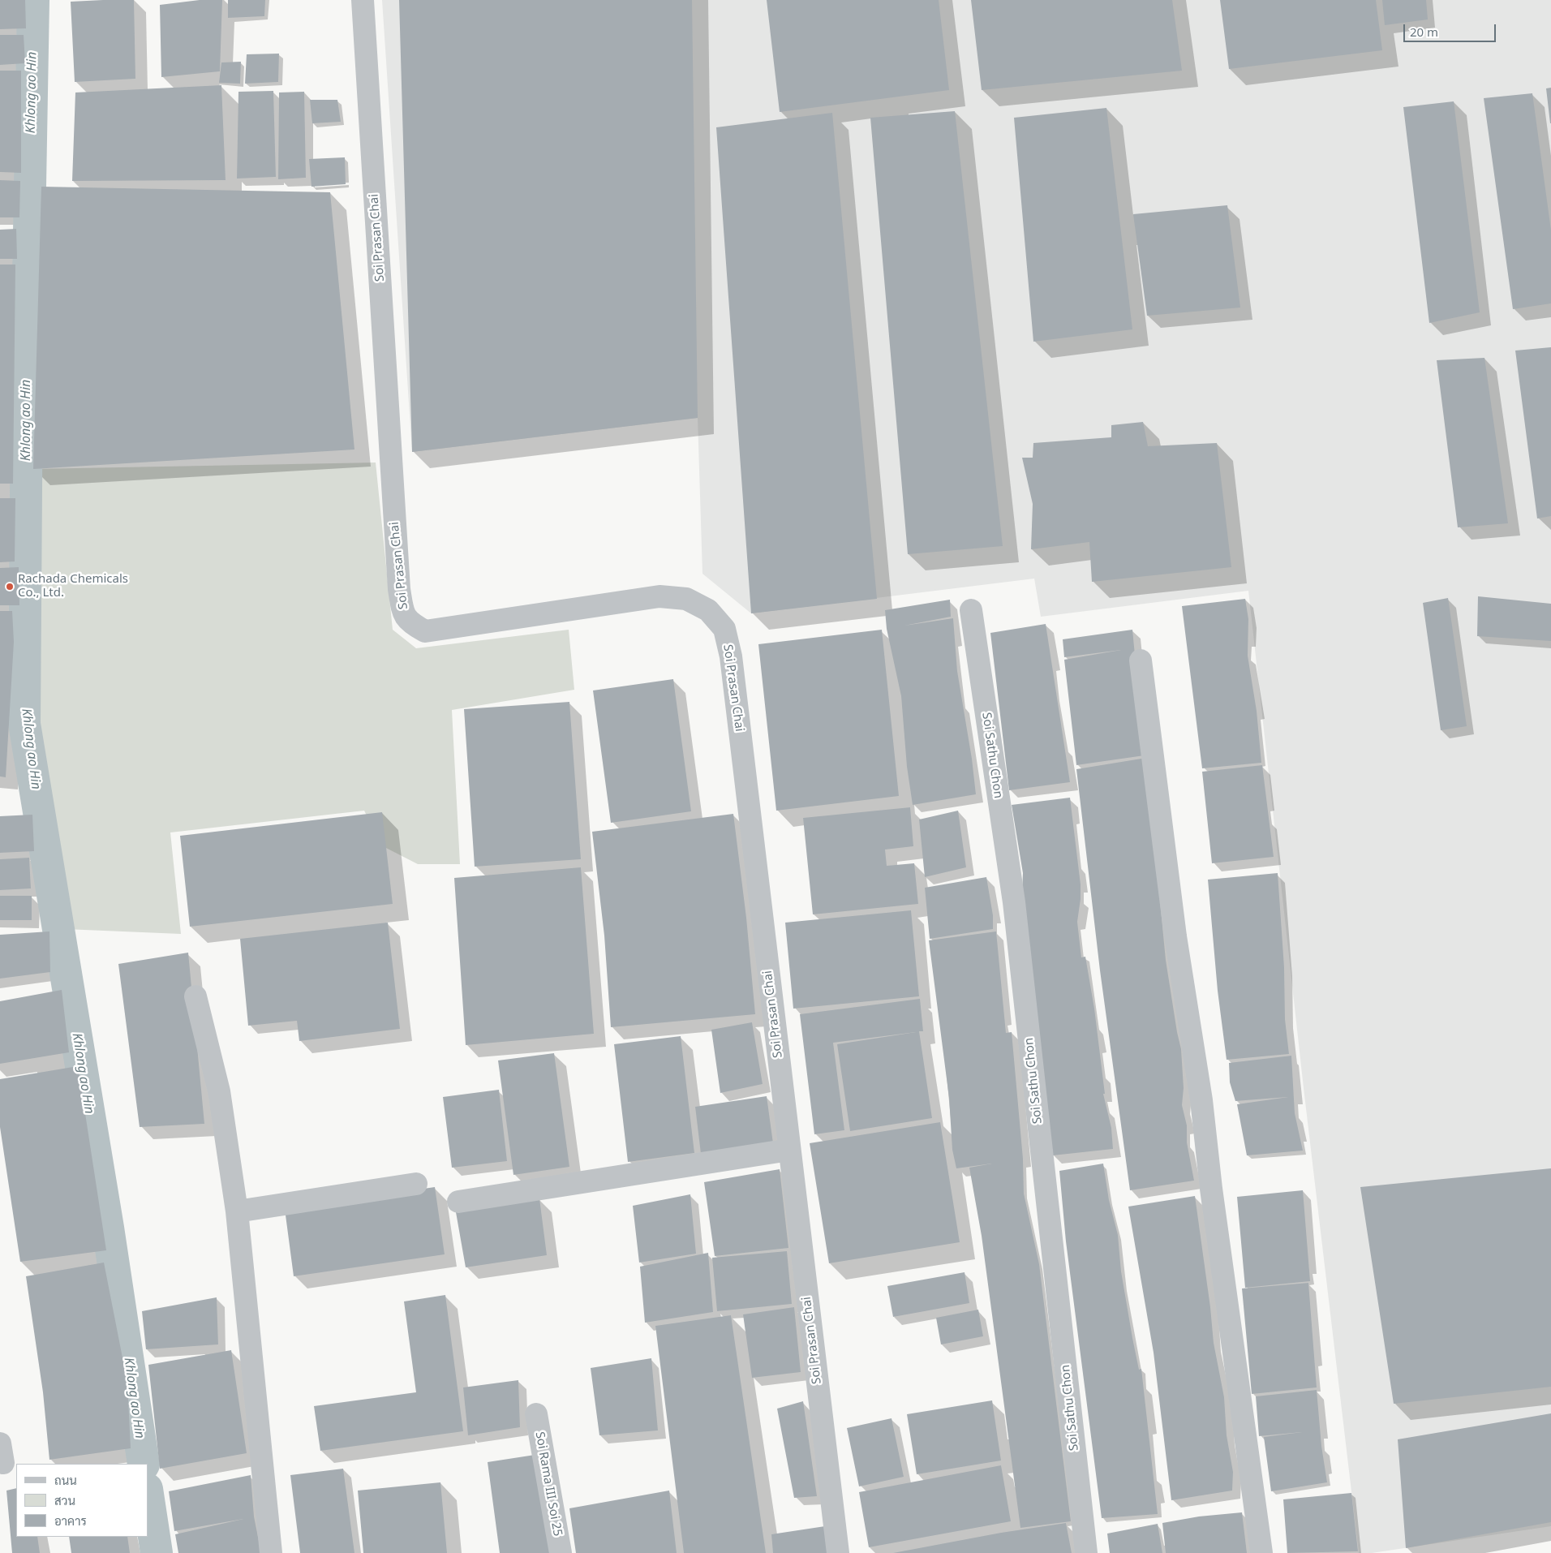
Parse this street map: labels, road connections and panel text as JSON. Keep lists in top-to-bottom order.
{
  "streets": {
    "street": ["Soi Prasan Chai", "Soi Sathu Chon", "Soi Rama III Soi 25"]
  },
  "water": ["Khlong ao Hin"],
  "places": ["Rachada Chemicals Co., Ltd."],
  "legend": ["ถนน", "สวน", "อาคาร"],
  "scale_bar": "20 m"
}
